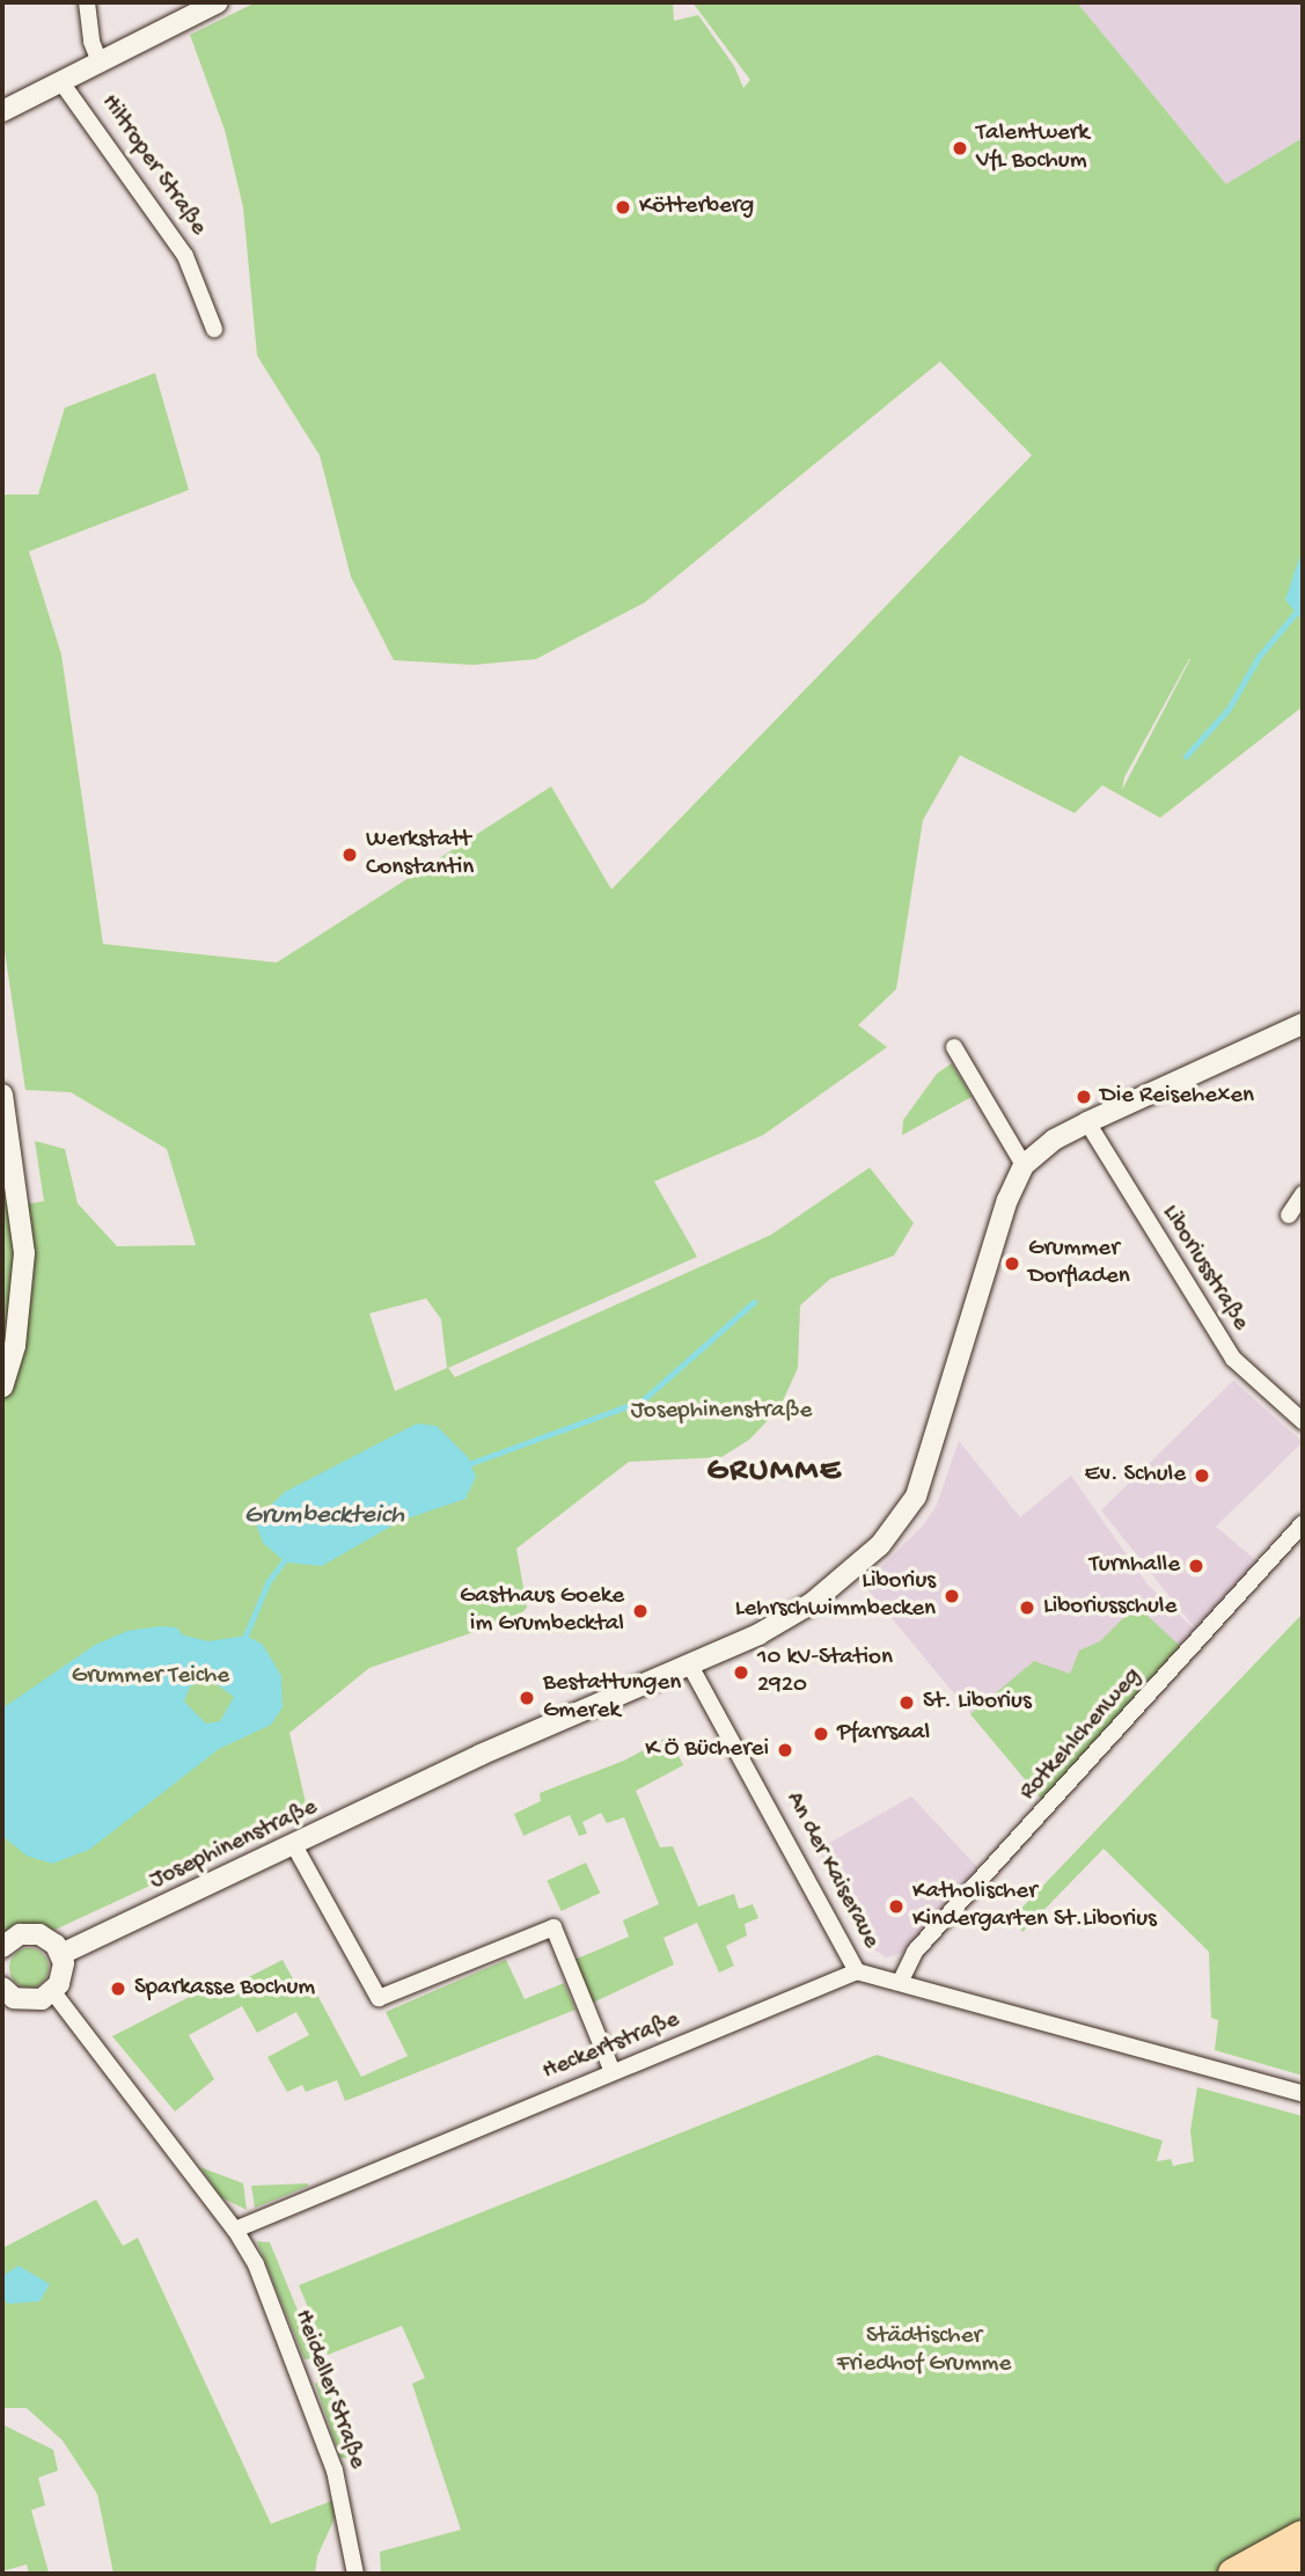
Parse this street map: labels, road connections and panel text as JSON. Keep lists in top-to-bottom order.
{
  "streets": {
    "street": [
      "Hiltroper Straße",
      "Liboriusstraße",
      "Rotkehlchenweg",
      "Josephinenstraße",
      "An der Kaiseraue",
      "Heckertstraße",
      "Heideller Straße"
    ]
  },
  "crossings": [
    ["Liboriusstraße", "Josephinenstraße"],
    ["Josephinenstraße", "An der Kaiseraue"],
    ["An der Kaiseraue", "Heckertstraße"],
    ["Heckertstraße", "Heideller Straße"]
  ],
  "districts": ["GRUMME"],
  "water": ["Grumbeckteich"],
  "parks": ["Josephinenstraße", "Grummer Teiche", "Städtischer Friedhof Grumme"],
  "places": [
    "Talentwerk VfL Bochum",
    "Kötterberg",
    "Werkstatt Constantin",
    "Die Reisehexen",
    "Grummer Dorfladen",
    "Ev. Schule",
    "Turnhalle",
    "Liborius Lehrschwimmbecken",
    "Liboriusschule",
    "Gasthaus Goeke im Grumbecktal",
    "10 kV-Station 2920",
    "Bestattungen Gmerek",
    "St. Liborius",
    "Pfarrsaal",
    "K Ö Bücherei",
    "Katholischer Kindergarten St.Liborius",
    "Sparkasse Bochum"
  ]
}
